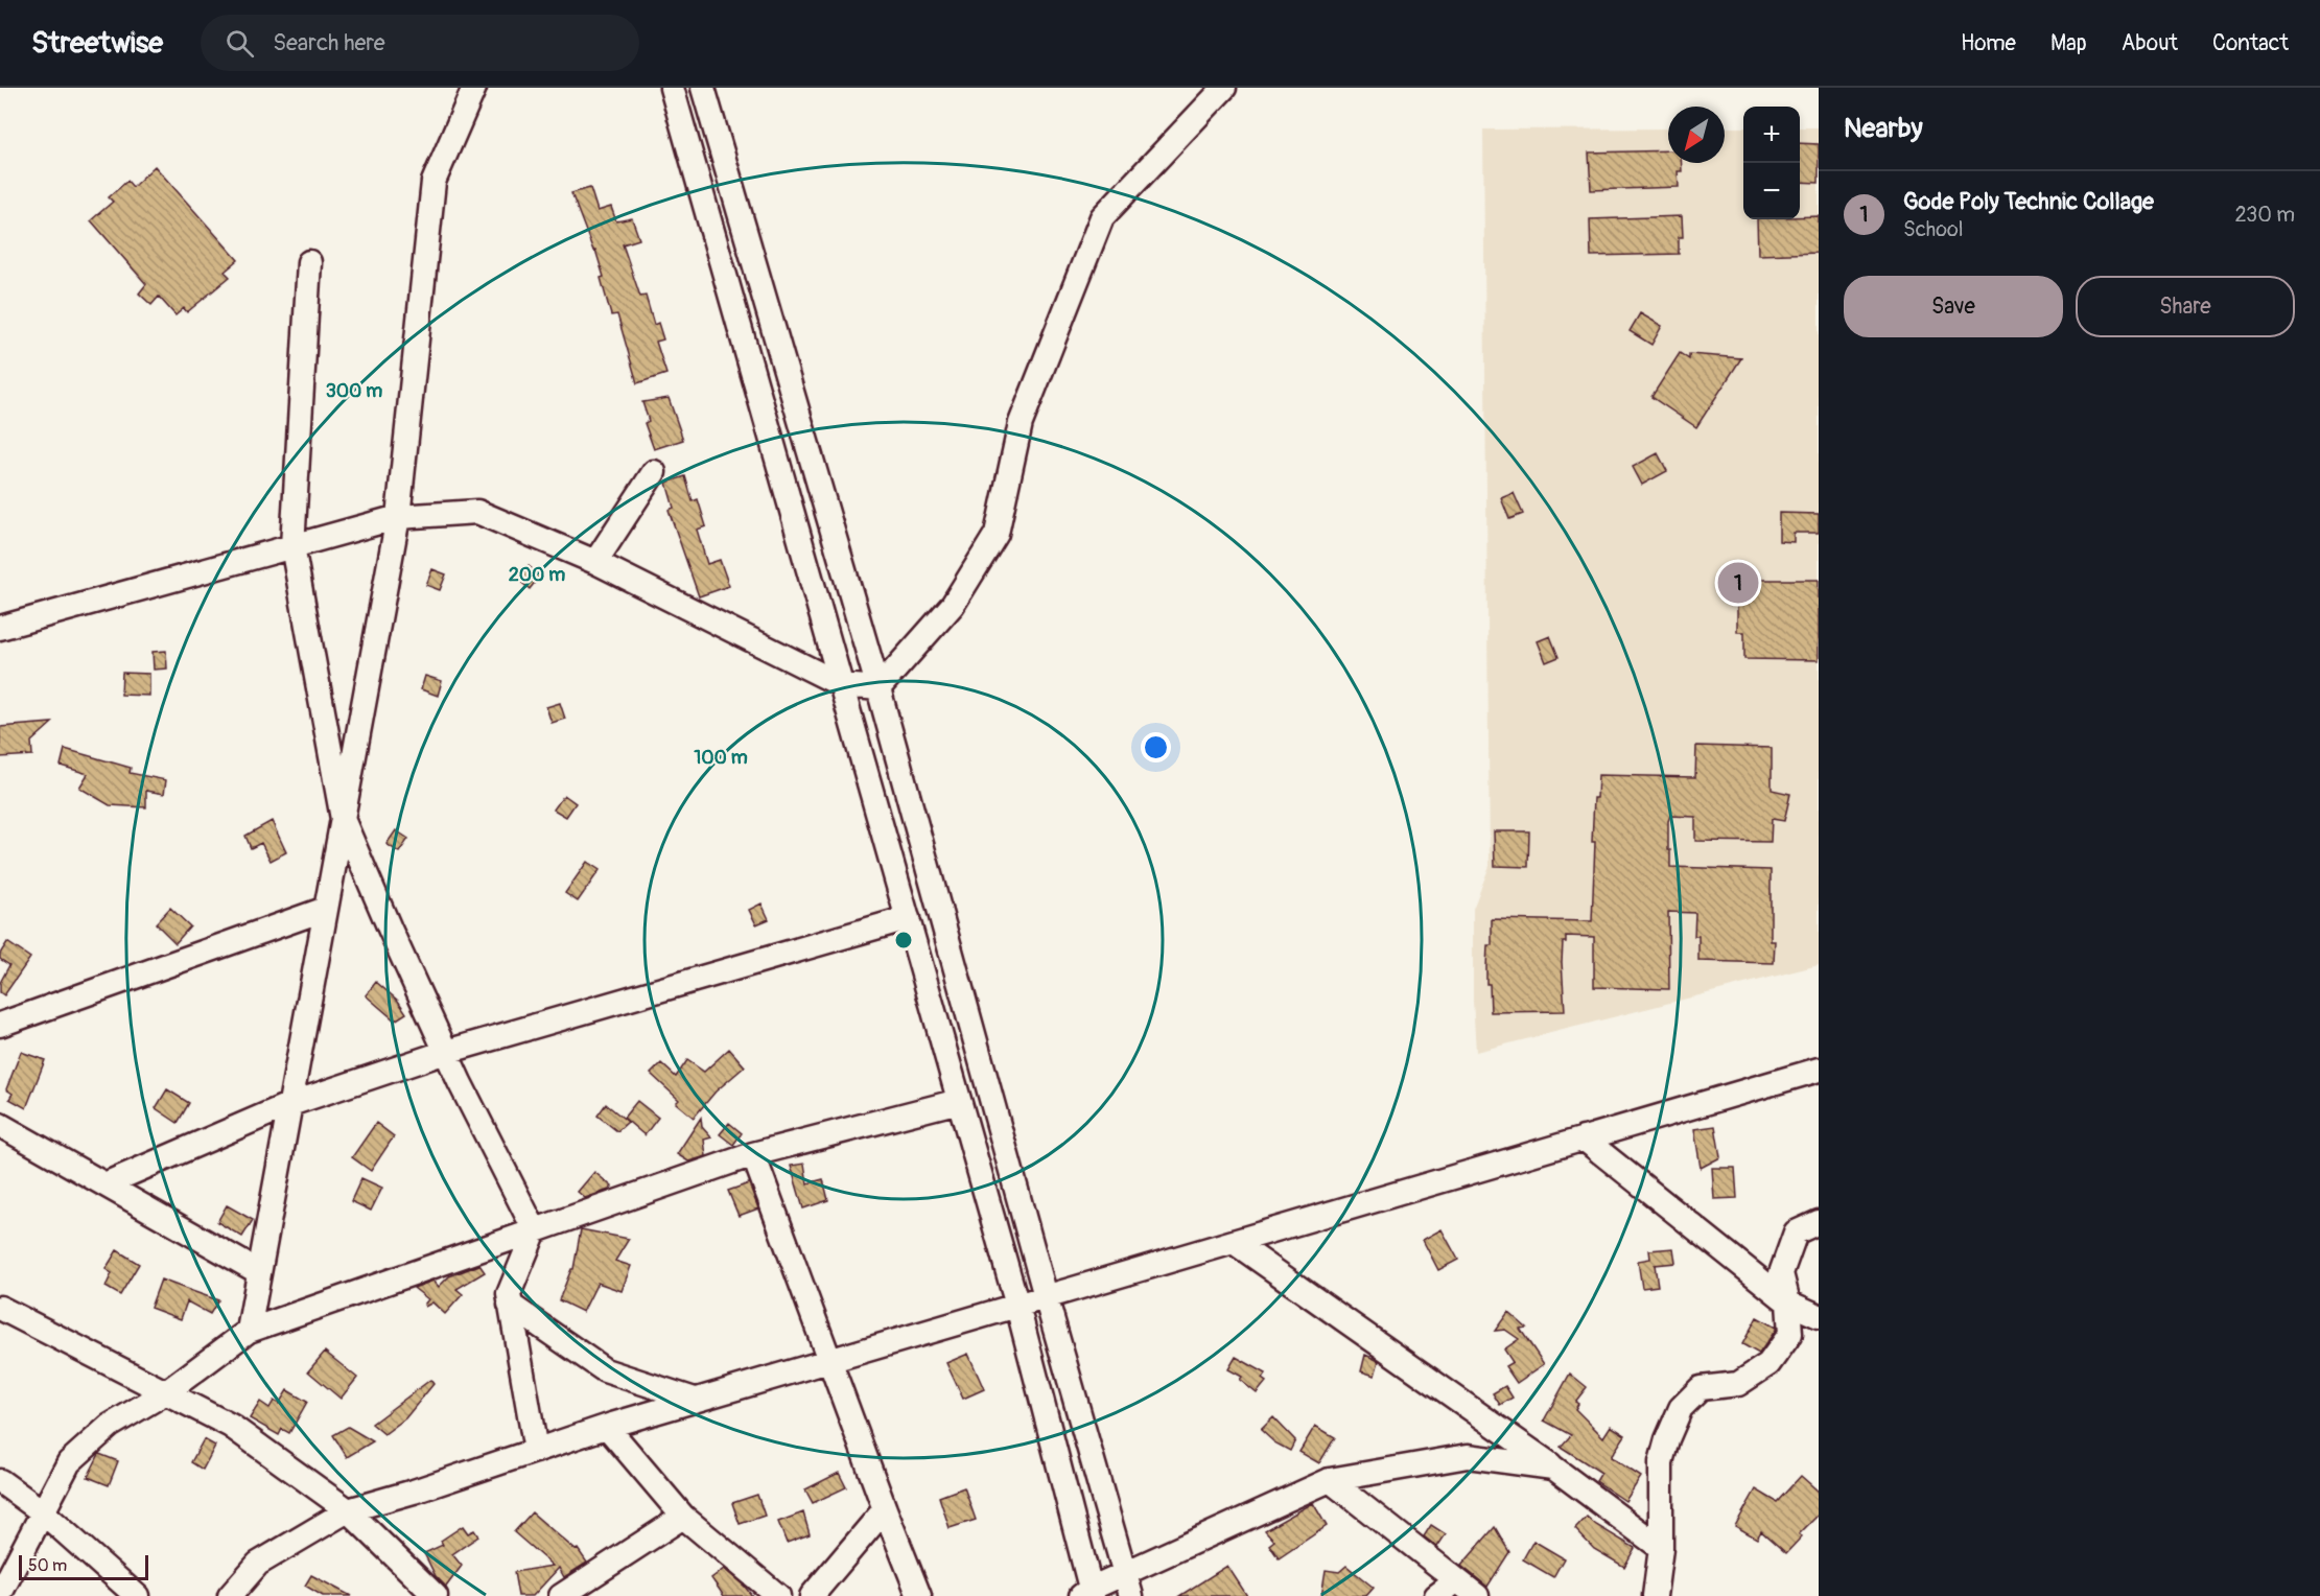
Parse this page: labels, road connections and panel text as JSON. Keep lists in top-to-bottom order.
{
  "scale_bar": "50 m",
  "north": "bottom left",
  "page": {
    "header": "Streetwise",
    "search": "Search here",
    "nav": [
      "Home",
      "Map",
      "About",
      "Contact"
    ],
    "heading": "Nearby",
    "map_buttons": ["+", "−"],
    "list": [
      {
        "mark": "1",
        "name": "Gode Poly Technic Collage",
        "note": "School",
        "value": "230 m"
      }
    ],
    "buttons": ["Save", "Share"],
    "pins": "1",
    "scale": "50 m"
  },
  "rings": ["300 m", "200 m", "100 m"]
}
